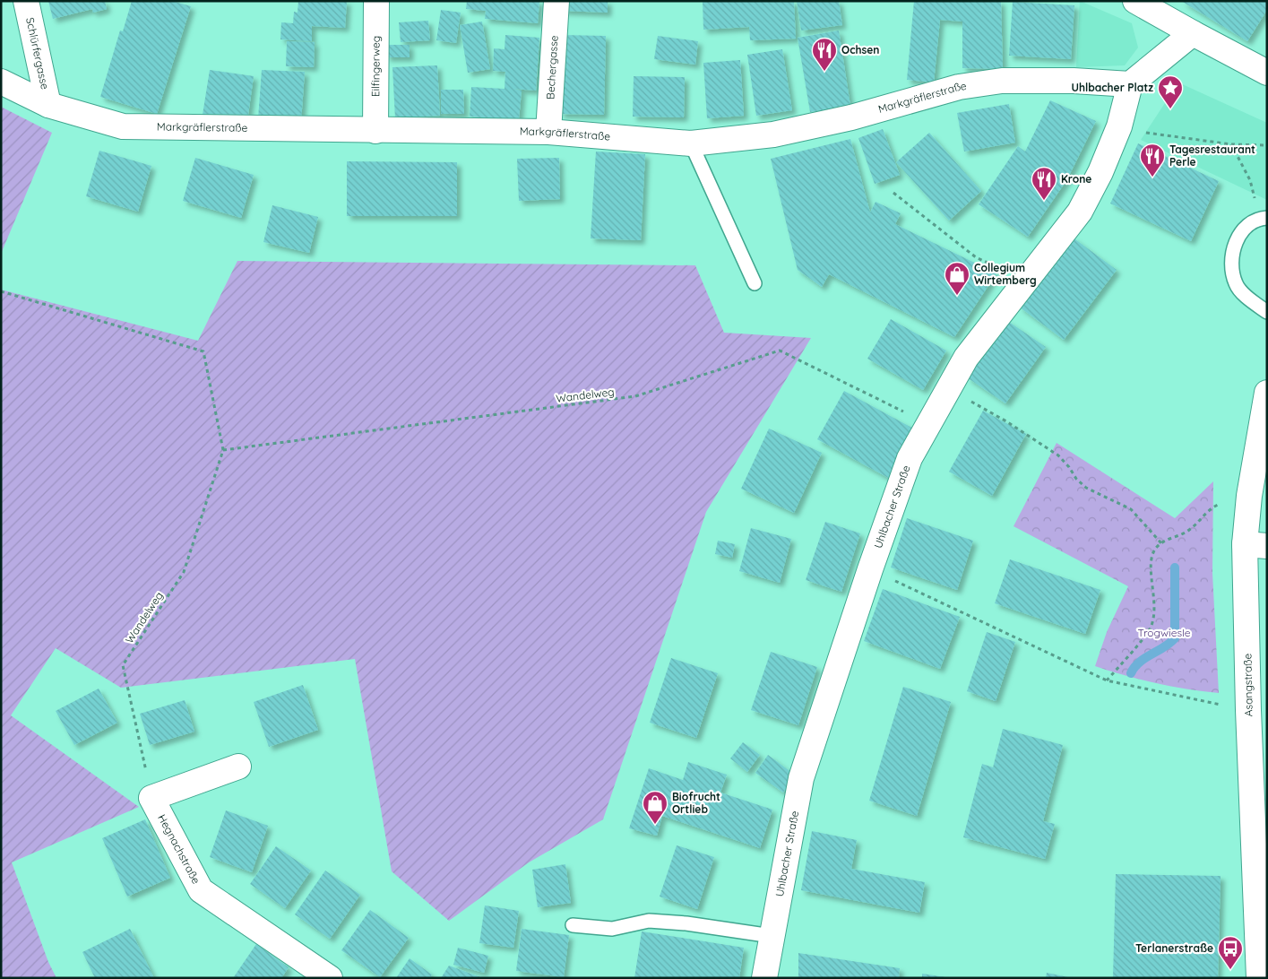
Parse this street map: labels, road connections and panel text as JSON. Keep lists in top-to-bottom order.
{
  "streets": {
    "street": [
      "Schlürfergasse",
      "Eilfingerweg",
      "Bechergasse",
      "Markgräflerstraße",
      "Uhlbacher Straße",
      "Asangstraße",
      "Hegnachstraße"
    ],
    "path": ["Wandelweg"]
  },
  "crossings": [
    ["Schlürfergasse", "Markgräflerstraße"],
    ["Eilfingerweg", "Markgräflerstraße"],
    ["Bechergasse", "Markgräflerstraße"],
    ["Markgräflerstraße", "Uhlbacher Straße"],
    ["Wandelweg", "Uhlbacher Straße"],
    ["Wandelweg", "Hegnachstraße"]
  ],
  "parks": ["Trogwiesle"],
  "places": {
    "restaurant": ["Ochsen", "Tagesrestaurant Perle", "Krone"],
    "place": ["Uhlbacher Platz"],
    "shop": ["Collegium Wirtemberg", "Biofrucht Ortlieb"],
    "bus stop": ["Terlanerstraße"]
  }
}
